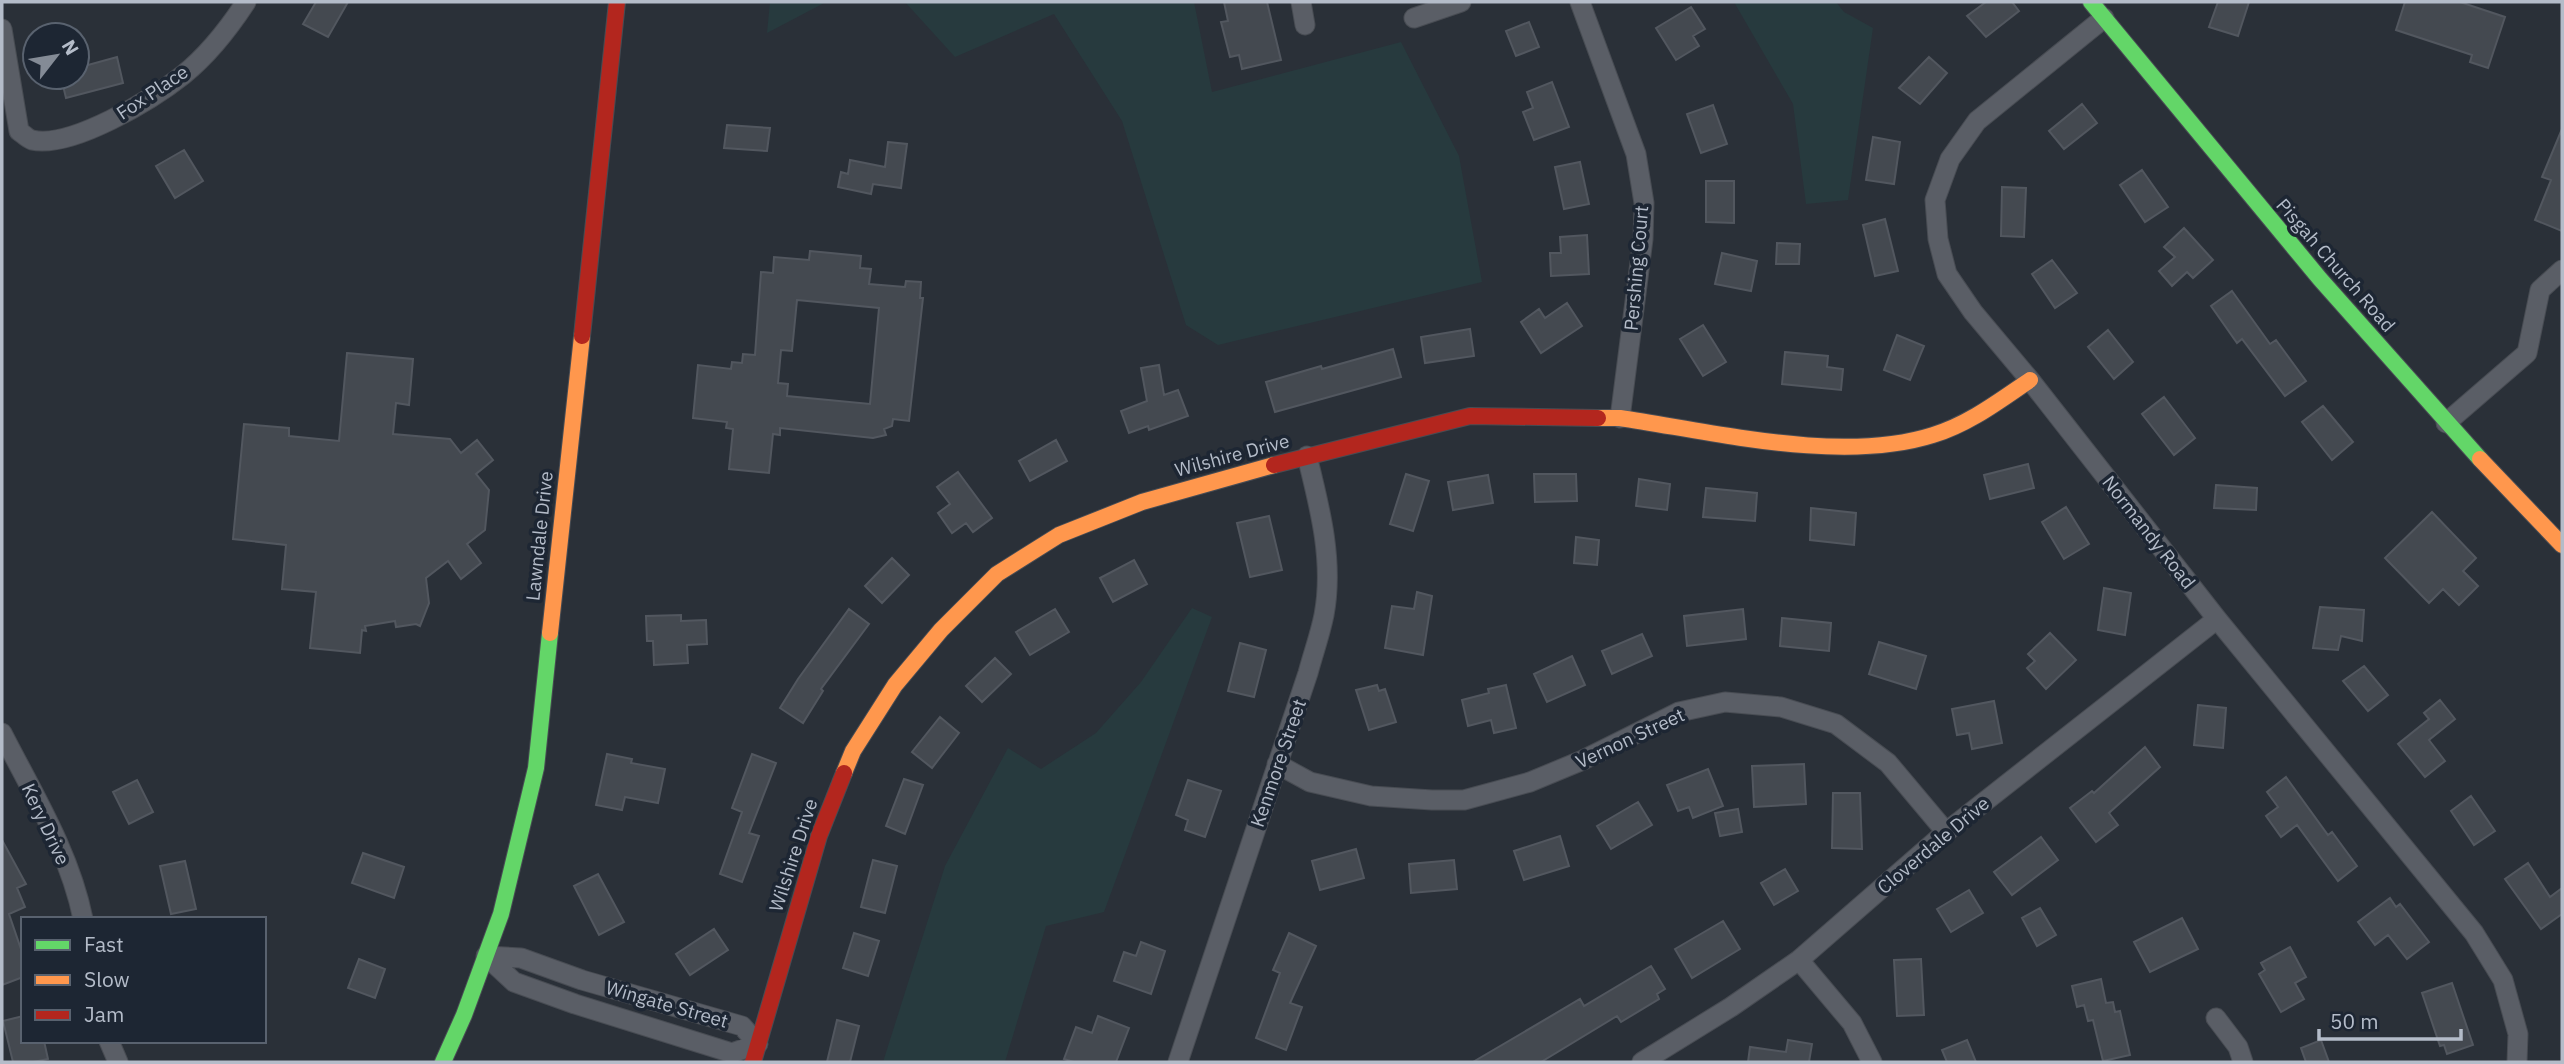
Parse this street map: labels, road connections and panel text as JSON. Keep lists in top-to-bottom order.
{
  "streets": {
    "main road": ["Pisgah Church Road", "Wilshire Drive", "Lawndale Drive"],
    "street": [
      "Fox Place",
      "Pershing Court",
      "Normandy Road",
      "Vernon Street",
      "Kenmore Street",
      "Kery Drive",
      "Cloverdale Drive",
      "Wingate Street"
    ]
  },
  "crossings": [
    ["Pisgah Church Road", "Normandy Road"],
    ["Pershing Court", "Wilshire Drive"],
    ["Wilshire Drive", "Normandy Road"],
    ["Wilshire Drive", "Kenmore Street"],
    ["Wilshire Drive", "Wingate Street"],
    ["Normandy Road", "Cloverdale Drive"],
    ["Lawndale Drive", "Wingate Street"],
    ["Vernon Street", "Kenmore Street"],
    ["Vernon Street", "Cloverdale Drive"]
  ],
  "legend": ["Fast", "Slow", "Jam"],
  "scale_bar": "50 m",
  "north": "top right"
}
